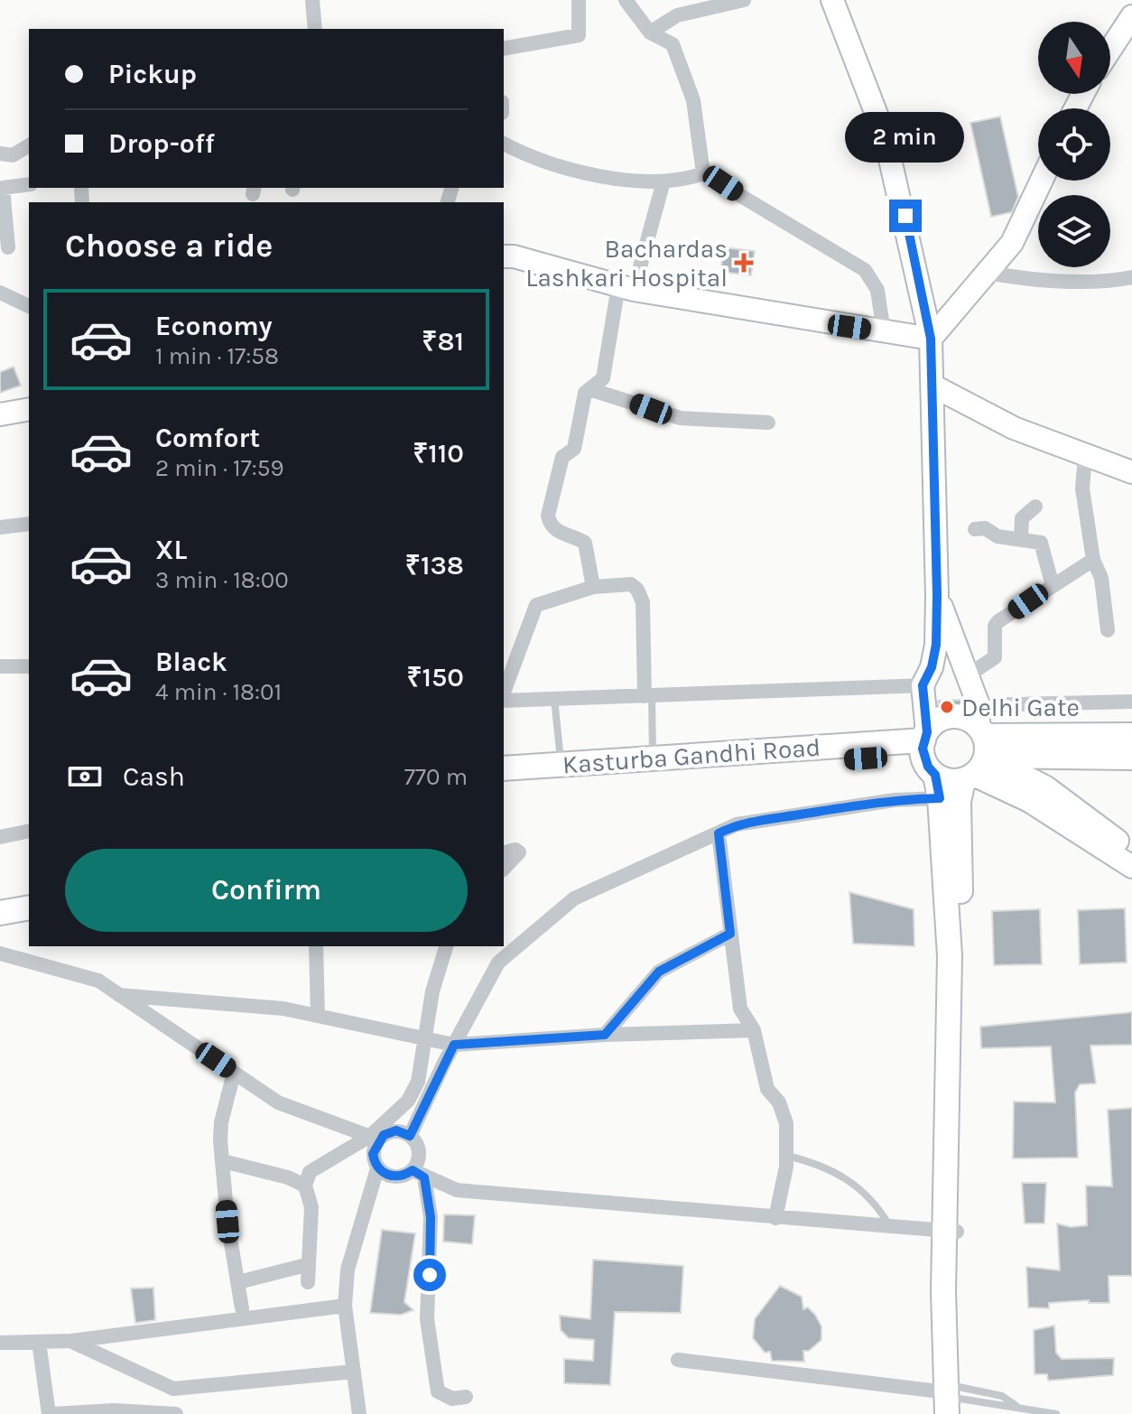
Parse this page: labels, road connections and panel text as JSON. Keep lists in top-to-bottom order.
{
  "streets": {
    "main road": ["Kasturba Gandhi Road"]
  },
  "places": {
    "health": ["Bachardas Lashkari Hospital"],
    "other": ["Delhi Gate"]
  },
  "north": "bottom",
  "page": {
    "banner": ["Pickup", "Drop-off"],
    "bubble": "2 min",
    "heading": "Choose a ride",
    "list": [
      {
        "name": "Economy",
        "note": "1 min · 17:58",
        "value": "₹81"
      },
      {
        "name": "Comfort",
        "note": "2 min · 17:59",
        "value": "₹110"
      },
      {
        "name": "XL",
        "note": "3 min · 18:00",
        "value": "₹138"
      },
      {
        "name": "Black",
        "note": "4 min · 18:01",
        "value": "₹150"
      }
    ],
    "pay": ["Cash", "770 m"],
    "buttons": "Confirm"
  }
}
